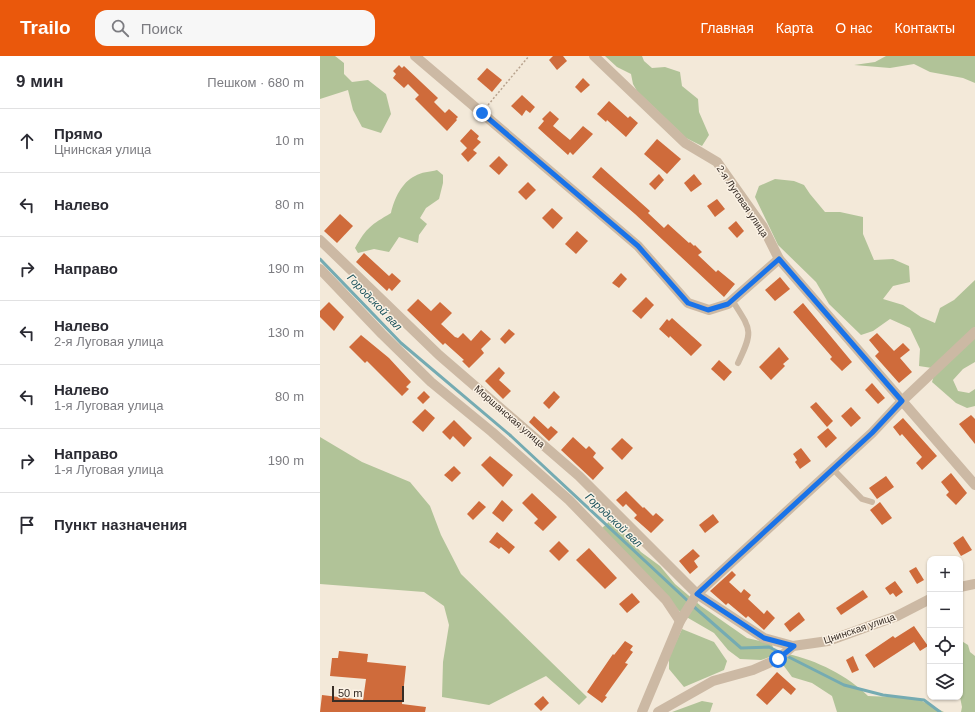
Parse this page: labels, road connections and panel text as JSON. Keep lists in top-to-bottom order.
{
  "streets": {
    "street": ["2-я Луговая улица", "Моршанская улица", "Цнинская улица"]
  },
  "crossings": [
    ["Моршанская улица", "Цнинская улица"]
  ],
  "water": ["Городской вал"],
  "scale_bar": "50 m",
  "page": {
    "header": "Trailo",
    "search": "Поиск",
    "nav": [
      "Главная",
      "Карта",
      "О нас",
      "Контакты"
    ],
    "heading": ["9 мин", "Пешком · 680 m"],
    "list": [
      ["Прямо", "Цнинская улица", "10 m"],
      ["Налево", "80 m"],
      ["Направо", "190 m"],
      ["Налево", "2-я Луговая улица", "130 m"],
      ["Налево", "1-я Луговая улица", "80 m"],
      ["Направо", "1-я Луговая улица", "190 m"],
      "Пункт назначения"
    ],
    "map_buttons": ["+", "−"],
    "scale": "50 m"
  }
}
